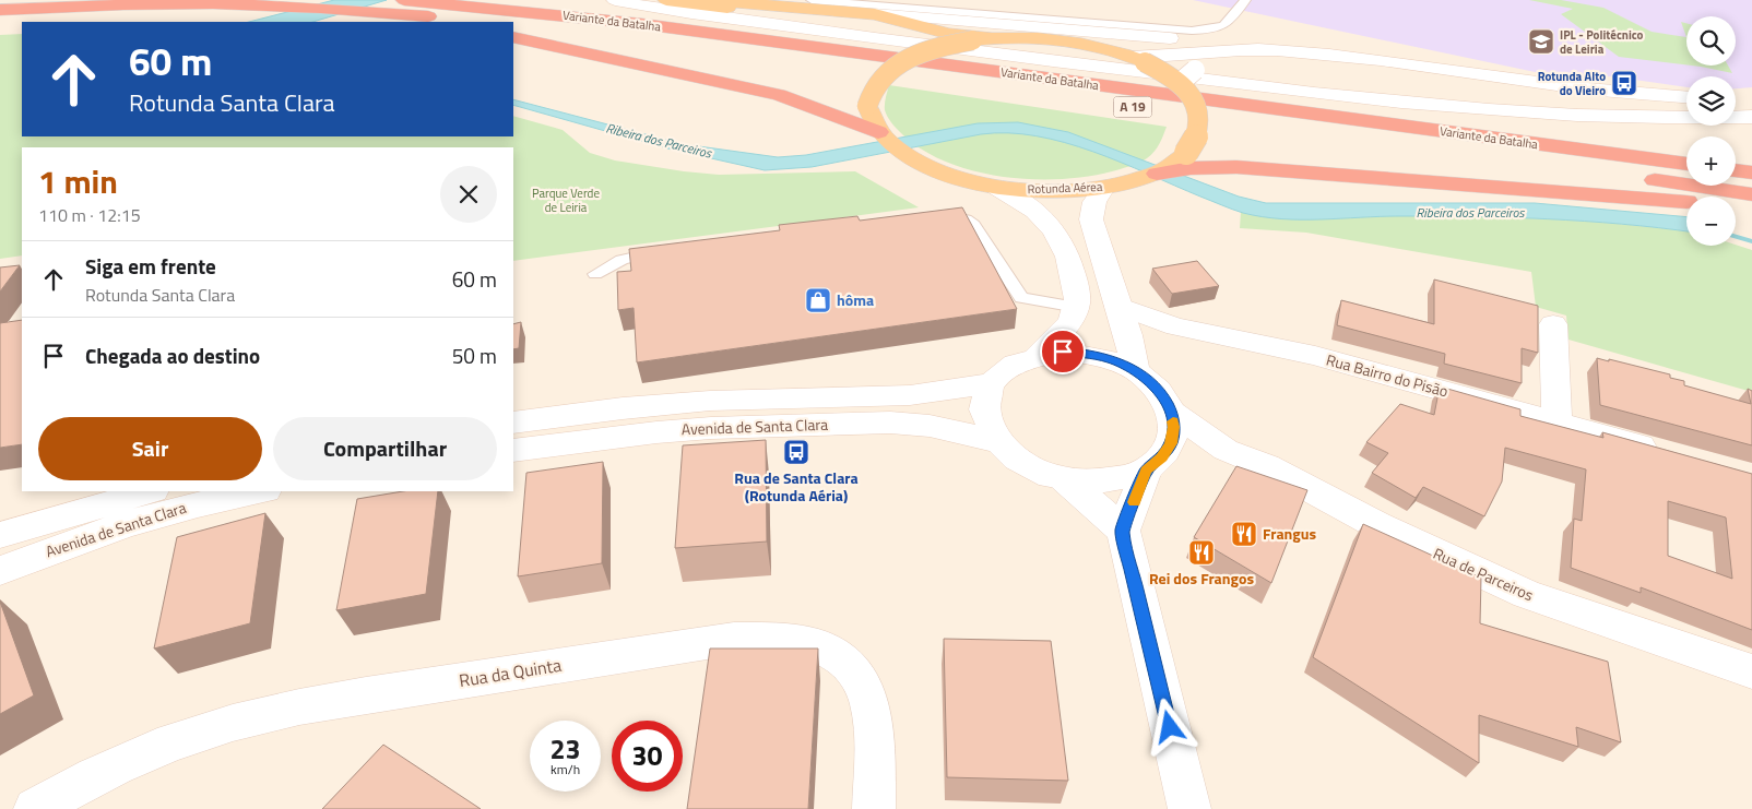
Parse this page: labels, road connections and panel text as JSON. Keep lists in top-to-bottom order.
{
  "streets": {
    "highway": ["Variante da Batalha", "A 19"],
    "main road": [
      "Rotunda Aérea",
      "Rua Bairro do Pisão",
      "Avenida de Santa Clara",
      "Rua de Parceiros",
      "Rua da Quinta"
    ]
  },
  "crossings": [
    ["Avenida de Santa Clara", "Rua de Parceiros"]
  ],
  "water": ["Ribeira dos Parceiros"],
  "parks": ["Parque Verde de Leiria"],
  "places": {
    "school or university": ["IPL - Politécnico de Leiria"],
    "bus stop": ["Rotunda Alto do Vieiro", "Rua de Santa Clara (Rotunda Aéria)"],
    "shop": ["hôma"],
    "restaurant": ["Frangus", "Rei dos Frangos"]
  },
  "page": {
    "map_buttons": ["+", "−"],
    "turn": ["60 m", "Rotunda Santa Clara"],
    "heading": ["1 min", "110 m · 12:15"],
    "list": [
      {
        "name": "Siga em frente",
        "note": "Rotunda Santa Clara",
        "value": "60 m"
      },
      {
        "name": "Chegada ao destino",
        "value": "50 m"
      }
    ],
    "buttons": ["Sair", "Compartilhar"],
    "speed": "23 km/h",
    "limit": "30"
  }
}
